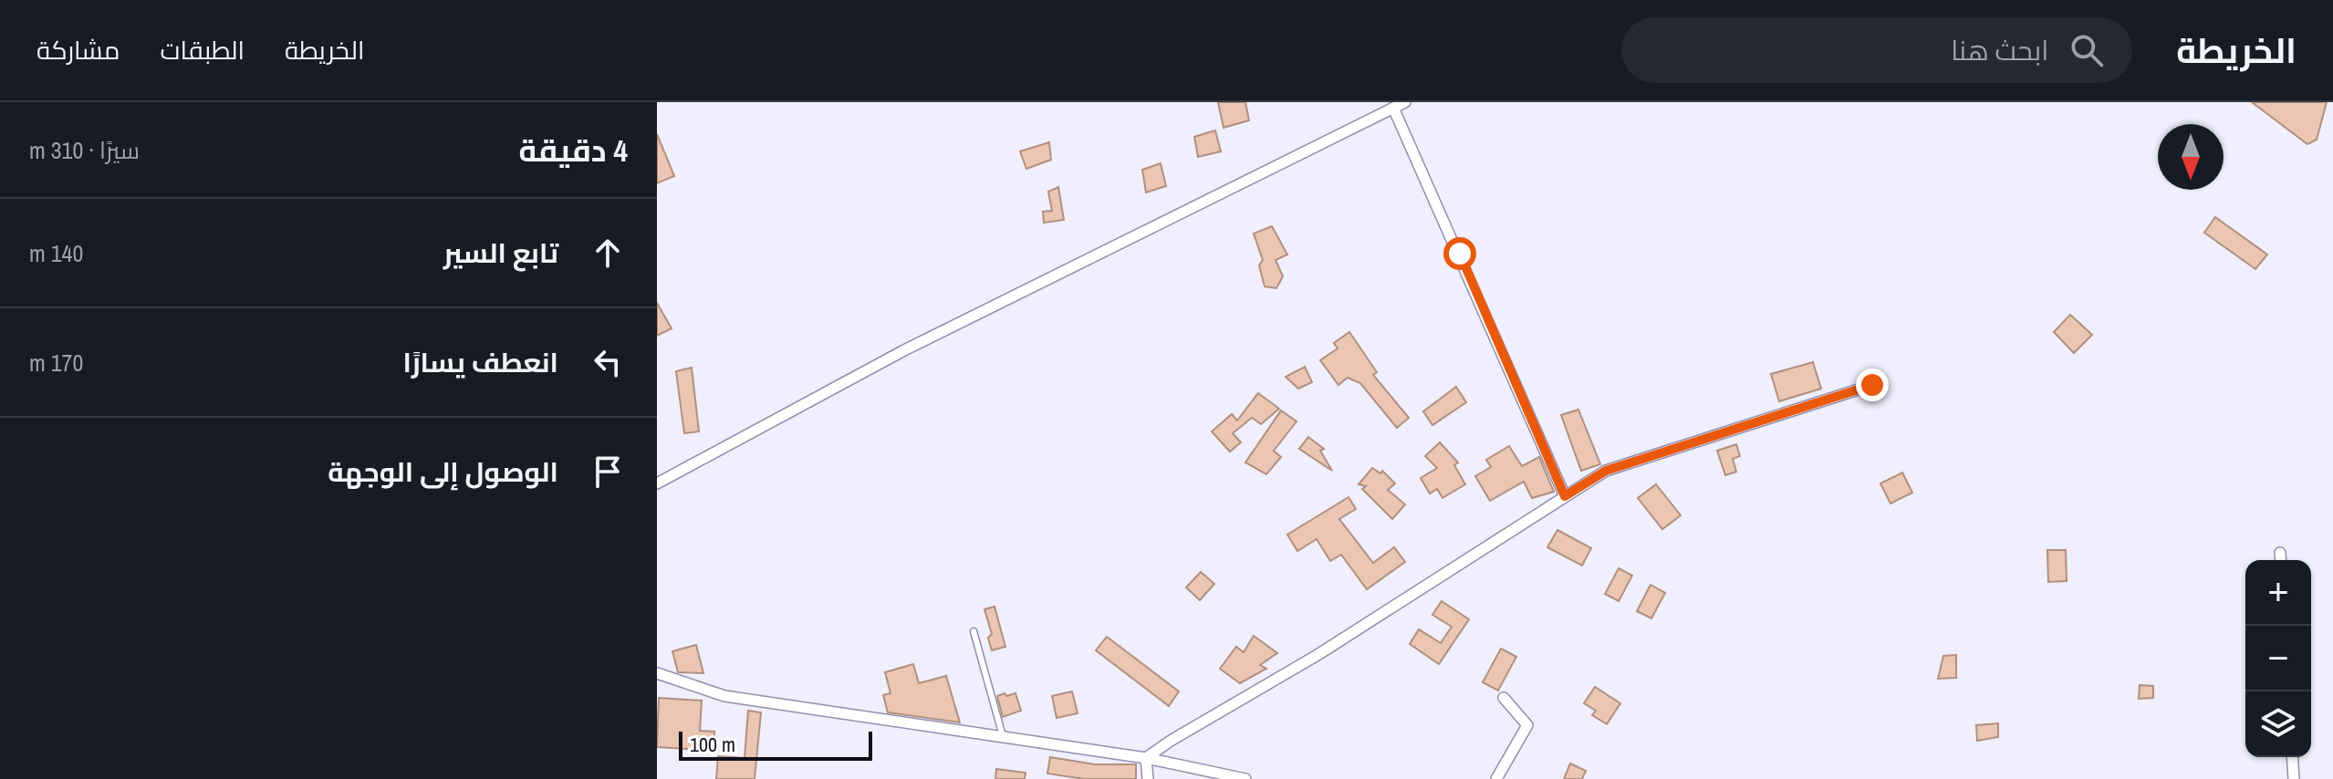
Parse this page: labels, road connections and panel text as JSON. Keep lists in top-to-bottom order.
{
  "scale_bar": "100 m",
  "north": "bottom",
  "page": {
    "header": "الخريطة",
    "search": "ابحث هنا",
    "nav": ["الخريطة", "الطبقات", "مشاركة"],
    "heading": ["4 دقيقة", "سيرًا · 310 m"],
    "list": [
      ["تابع السير", "140 m"],
      ["انعطف يسارًا", "170 m"],
      "الوصول إلى الوجهة"
    ],
    "map_buttons": ["+", "−"],
    "scale": "100 m"
  }
}
